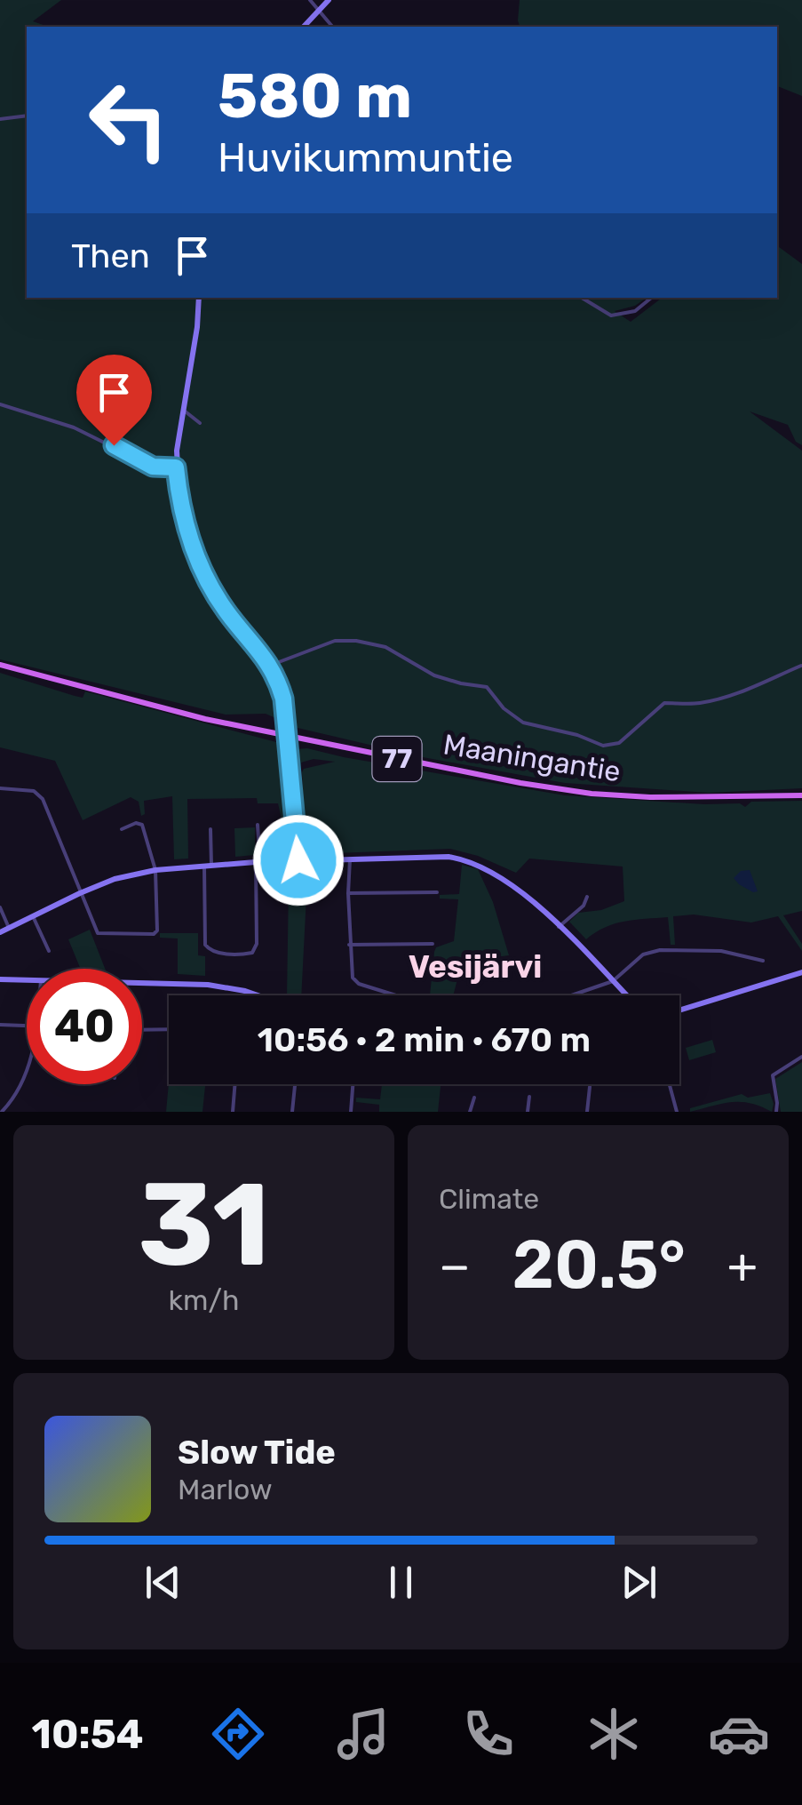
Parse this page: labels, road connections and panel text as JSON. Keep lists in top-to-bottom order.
{
  "streets": {
    "main road": ["Maaningantie", "77"]
  },
  "districts": ["Vesijärvi"],
  "page": {
    "turn": ["580 m", "Huvikummuntie"],
    "then": "Then",
    "limit": "40",
    "trip": "10:56 · 2 min · 670 m",
    "tile": [
      ["31", "km/h"],
      "Climate"
    ],
    "heat": ["−", "20.5°", "+"],
    "song": ["Slow Tide", "Marlow"],
    "tabs": "10:54"
  }
}
